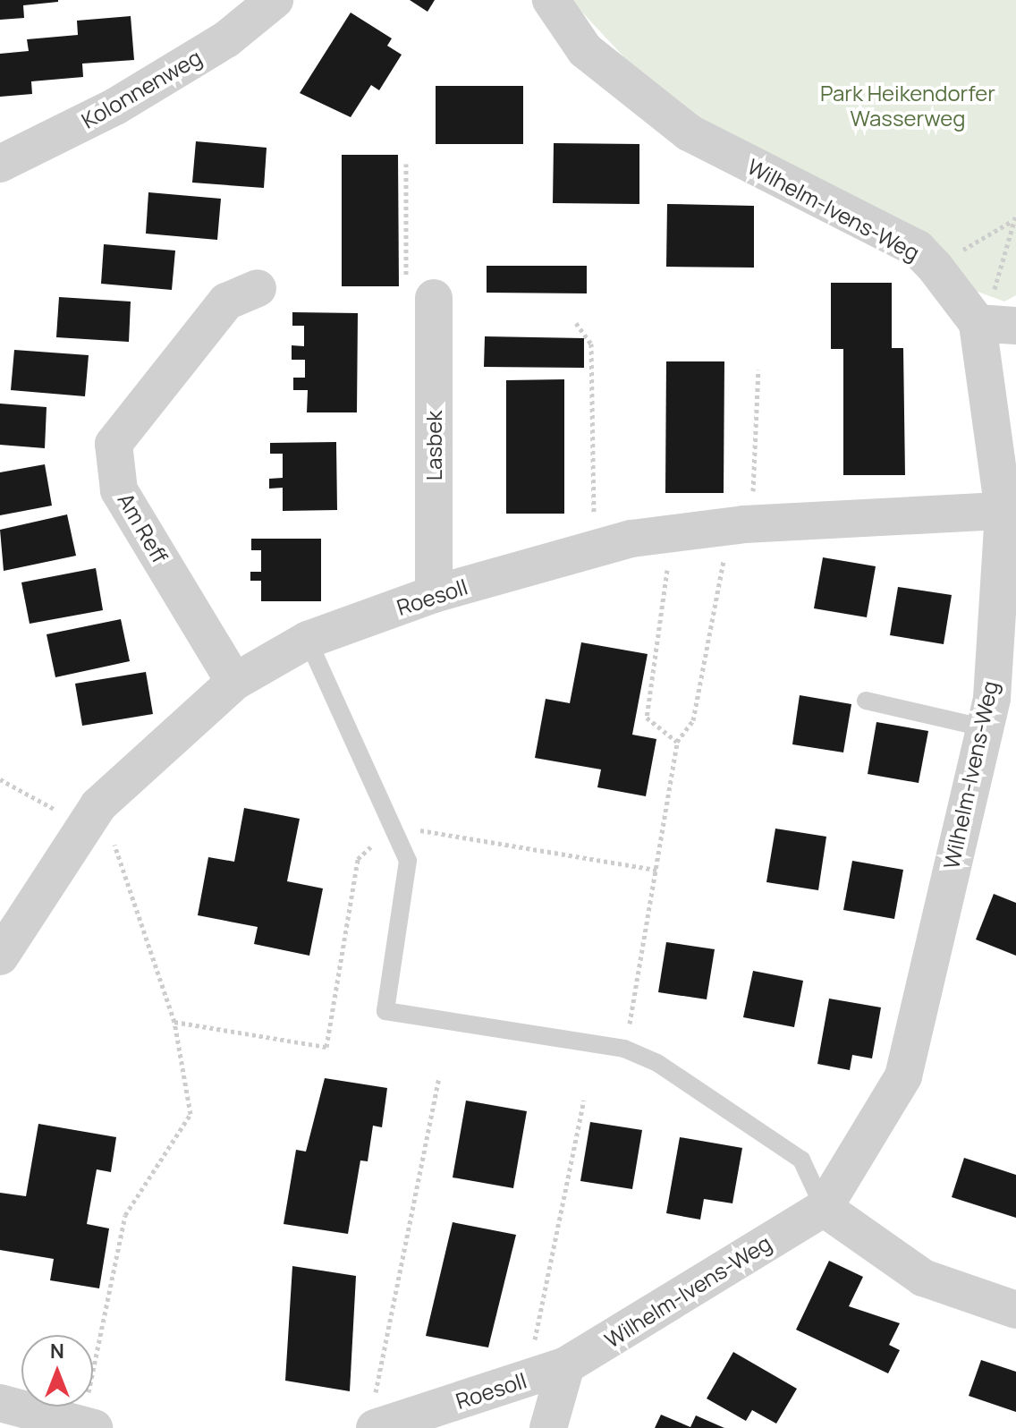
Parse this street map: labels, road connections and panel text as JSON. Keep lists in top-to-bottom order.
{
  "streets": {
    "street": [
      "Kolonnenweg",
      "Wilhelm-Ivens-Weg",
      "Lasbek",
      "Am Reff",
      "Roesoll"
    ]
  },
  "crossings": [
    ["Wilhelm-Ivens-Weg", "Roesoll"],
    ["Lasbek", "Roesoll"],
    ["Am Reff", "Roesoll"]
  ],
  "parks": ["Park Heikendorfer Wasserweg"],
  "north": "top"
}
